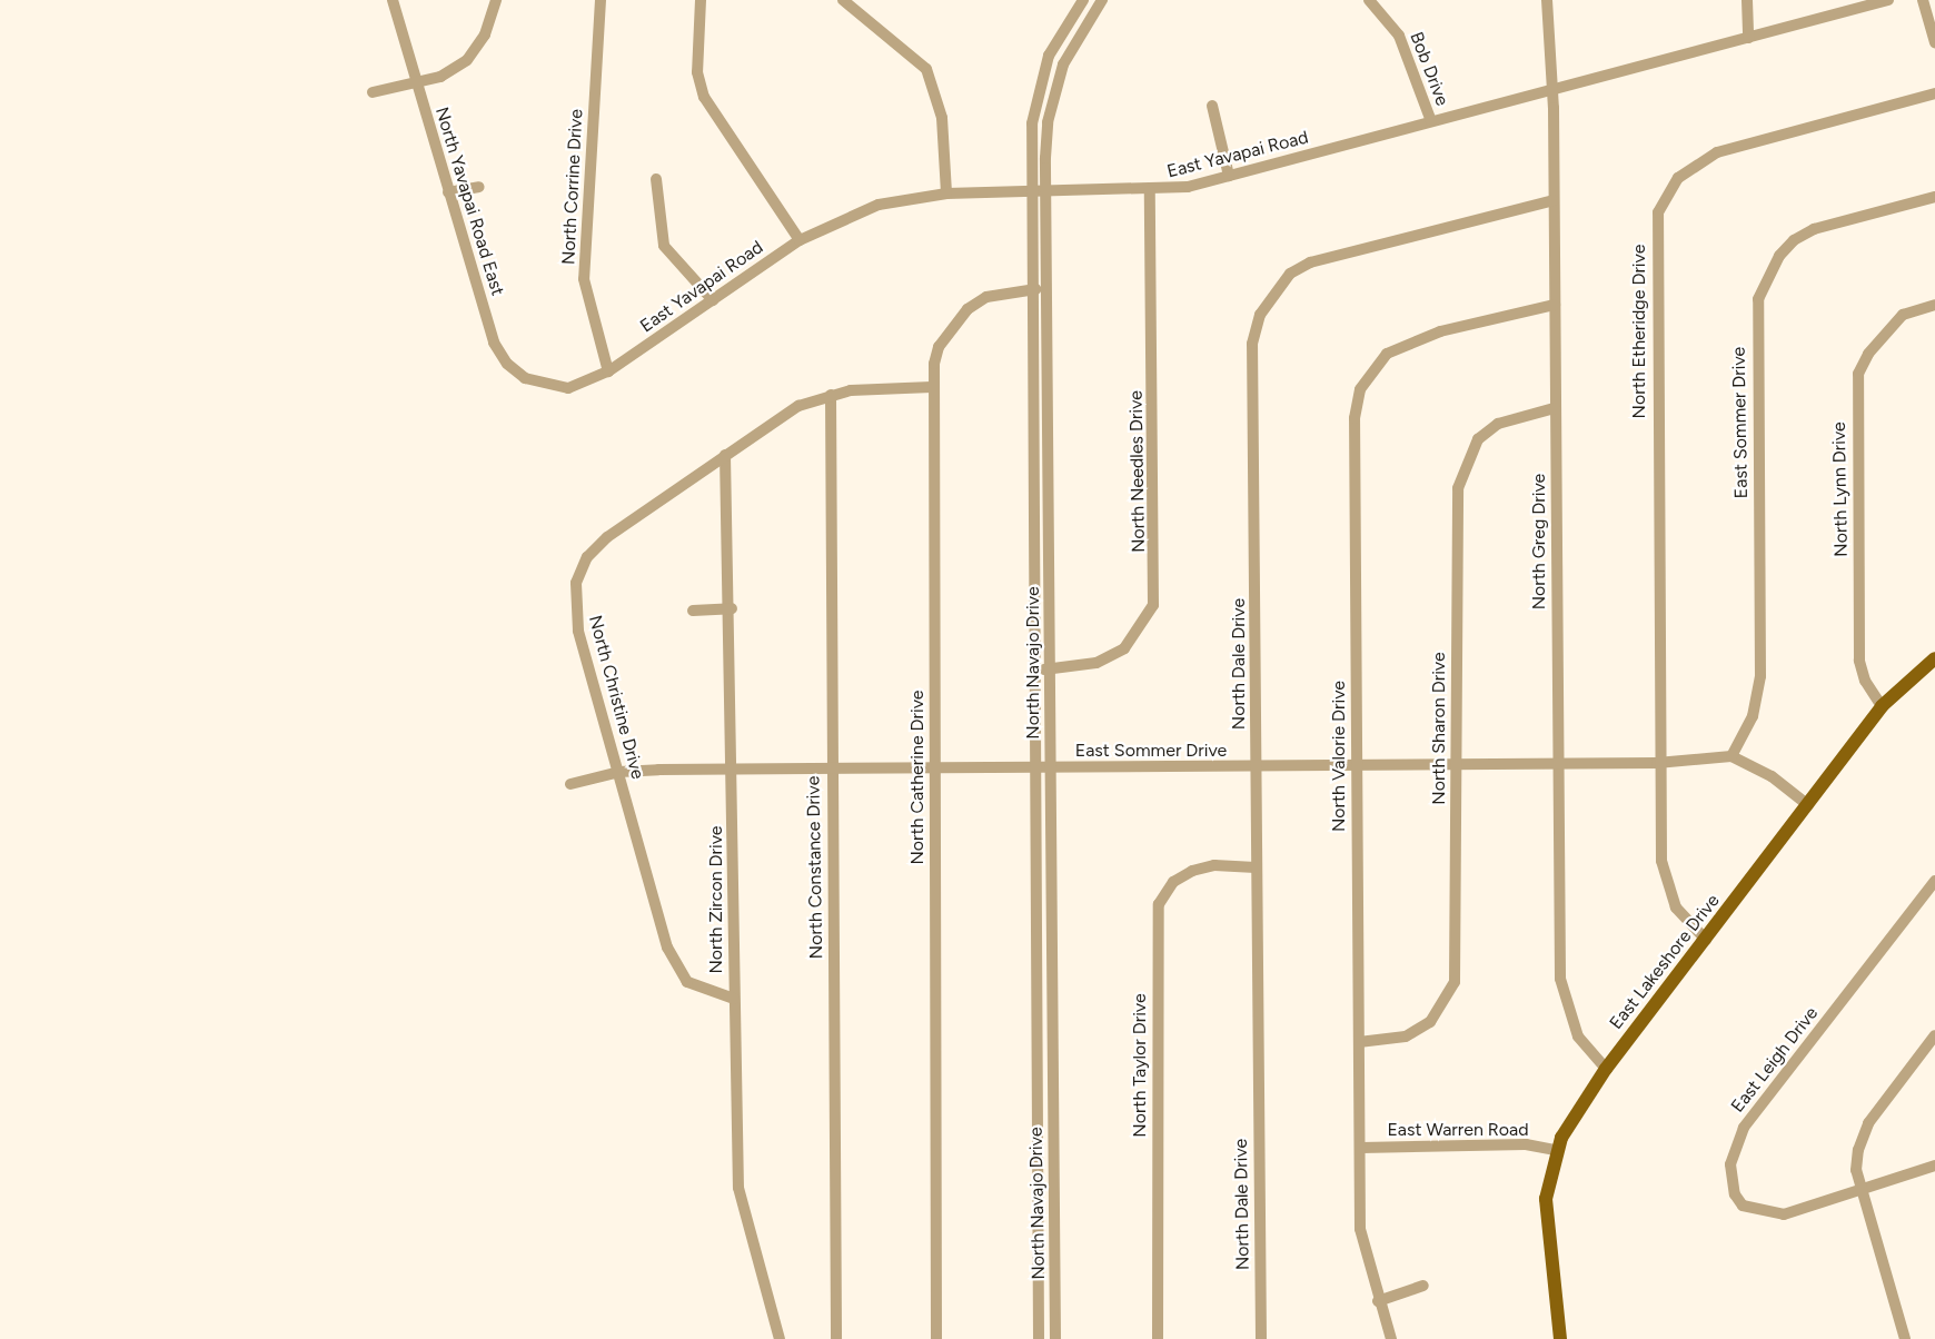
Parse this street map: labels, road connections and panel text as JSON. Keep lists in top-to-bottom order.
{
  "streets": {
    "main road": ["East Lakeshore Drive"],
    "street": [
      "Bob Drive",
      "East Yavapai Road",
      "North Corrine Drive",
      "North Yavapai Road East",
      "North Etheridge Drive",
      "East Sommer Drive",
      "North Needles Drive",
      "North Lynn Drive",
      "North Greg Drive",
      "North Navajo Drive",
      "North Dale Drive",
      "North Christine Drive",
      "North Sharon Drive",
      "North Valorie Drive",
      "North Catherine Drive",
      "North Constance Drive",
      "North Zircon Drive",
      "East Leigh Drive",
      "North Taylor Drive",
      "East Warren Road"
    ]
  },
  "crossings": [
    ["Bob Drive", "East Yavapai Road"],
    ["East Yavapai Road", "North Corrine Drive"],
    ["East Yavapai Road", "North Yavapai Road East"],
    ["East Yavapai Road", "North Needles Drive"],
    ["East Yavapai Road", "North Greg Drive"],
    ["East Yavapai Road", "North Navajo Drive"],
    ["North Etheridge Drive", "East Sommer Drive"],
    ["North Etheridge Drive", "East Lakeshore Drive"],
    ["East Sommer Drive", "North Greg Drive"],
    ["East Sommer Drive", "North Navajo Drive"],
    ["East Sommer Drive", "North Dale Drive"],
    ["East Sommer Drive", "North Christine Drive"],
    ["East Sommer Drive", "North Sharon Drive"],
    ["East Sommer Drive", "North Valorie Drive"],
    ["East Sommer Drive", "North Catherine Drive"],
    ["East Sommer Drive", "North Constance Drive"],
    ["East Sommer Drive", "North Zircon Drive"],
    ["North Needles Drive", "North Navajo Drive"],
    ["North Lynn Drive", "East Lakeshore Drive"],
    ["North Greg Drive", "North Dale Drive"],
    ["North Greg Drive", "North Sharon Drive"],
    ["North Greg Drive", "North Valorie Drive"],
    ["North Greg Drive", "East Lakeshore Drive"],
    ["North Navajo Drive", "North Catherine Drive"],
    ["North Dale Drive", "North Taylor Drive"],
    ["North Christine Drive", "North Catherine Drive"],
    ["North Christine Drive", "North Constance Drive"],
    ["North Christine Drive", "North Zircon Drive"],
    ["North Sharon Drive", "North Valorie Drive"],
    ["North Valorie Drive", "East Warren Road"],
    ["East Lakeshore Drive", "East Warren Road"]
  ]
}
